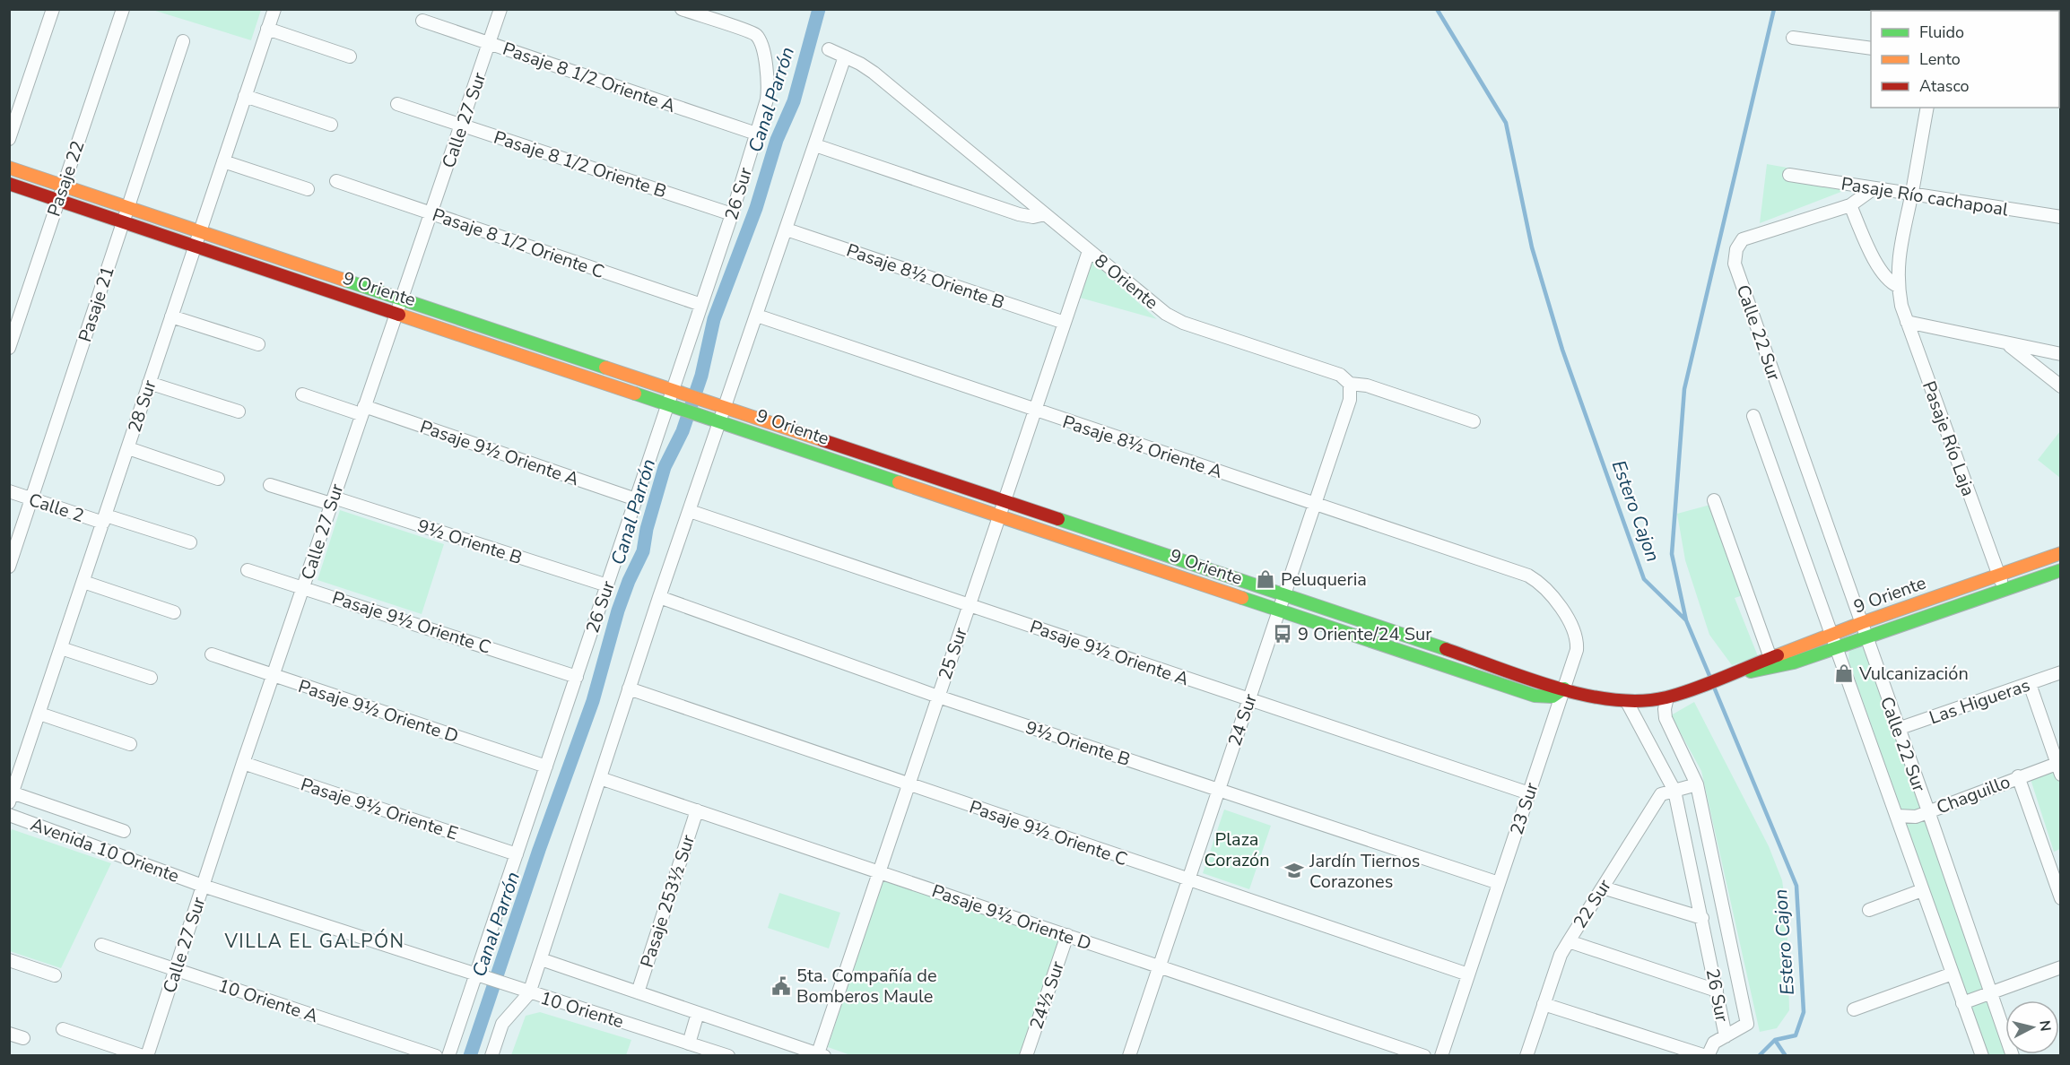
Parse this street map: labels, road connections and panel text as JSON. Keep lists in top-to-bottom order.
{
  "streets": {
    "street": [
      "Pasaje 8 1/2 Oriente A",
      "Calle 27 Sur",
      "Pasaje 8 1/2 Oriente B",
      "Pasaje 22",
      "26 Sur",
      "Pasaje Río cachapoal",
      "Pasaje 8 1/2 Oriente C",
      "Pasaje 8½ Oriente B",
      "8 Oriente",
      "9 Oriente",
      "Pasaje 21",
      "Calle 22 Sur",
      "28 Sur",
      "Pasaje Río Laja",
      "Pasaje 8½ Oriente A",
      "Pasaje 9½ Oriente A",
      "Calle 2",
      "9½ Oriente B",
      "Pasaje 9½ Oriente C",
      "25 Sur",
      "Las Higueras",
      "Pasaje 9½ Oriente D",
      "24 Sur",
      "Chaguillo",
      "Pasaje 9½ Oriente E",
      "23 Sur",
      "Avenida 10 Oriente",
      "Pasaje 253½ Sur",
      "22 Sur",
      "24½ Sur",
      "10 Oriente A",
      "10 Oriente"
    ]
  },
  "crossings": [
    ["Pasaje 8 1/2 Oriente A", "Calle 27 Sur"],
    ["Pasaje 8 1/2 Oriente A", "26 Sur"],
    ["Calle 27 Sur", "Pasaje 8 1/2 Oriente B"],
    ["Calle 27 Sur", "Pasaje 8 1/2 Oriente C"],
    ["Calle 27 Sur", "9 Oriente"],
    ["Calle 27 Sur", "Pasaje 9½ Oriente A"],
    ["Calle 27 Sur", "9½ Oriente B"],
    ["Calle 27 Sur", "Pasaje 9½ Oriente C"],
    ["Calle 27 Sur", "Pasaje 9½ Oriente D"],
    ["Calle 27 Sur", "Pasaje 9½ Oriente E"],
    ["Calle 27 Sur", "Avenida 10 Oriente"],
    ["Calle 27 Sur", "10 Oriente A"],
    ["Pasaje 8 1/2 Oriente B", "26 Sur"],
    ["Pasaje 22", "9 Oriente"],
    ["26 Sur", "Pasaje 8 1/2 Oriente C"],
    ["26 Sur", "9 Oriente"],
    ["26 Sur", "Pasaje 9½ Oriente A"],
    ["26 Sur", "9½ Oriente B"],
    ["26 Sur", "Pasaje 9½ Oriente C"],
    ["26 Sur", "Pasaje 9½ Oriente D"],
    ["26 Sur", "Pasaje 9½ Oriente E"],
    ["26 Sur", "Avenida 10 Oriente"],
    ["26 Sur", "22 Sur"],
    ["26 Sur", "10 Oriente"],
    ["Pasaje Río cachapoal", "Pasaje Río Laja"],
    ["Pasaje 8½ Oriente B", "25 Sur"],
    ["8 Oriente", "25 Sur"],
    ["8 Oriente", "24 Sur"],
    ["9 Oriente", "Pasaje 21"],
    ["9 Oriente", "Calle 22 Sur"],
    ["9 Oriente", "28 Sur"],
    ["9 Oriente", "Pasaje Río Laja"],
    ["9 Oriente", "25 Sur"],
    ["9 Oriente", "24 Sur"],
    ["9 Oriente", "23 Sur"],
    ["Pasaje 21", "Calle 2"],
    ["Calle 22 Sur", "Las Higueras"],
    ["Calle 22 Sur", "Chaguillo"],
    ["28 Sur", "Calle 2"],
    ["28 Sur", "Avenida 10 Oriente"],
    ["Pasaje 8½ Oriente A", "25 Sur"],
    ["Pasaje 8½ Oriente A", "24 Sur"],
    ["Pasaje 8½ Oriente A", "23 Sur"],
    ["Pasaje 9½ Oriente A", "25 Sur"],
    ["Pasaje 9½ Oriente A", "24 Sur"],
    ["Pasaje 9½ Oriente A", "23 Sur"],
    ["9½ Oriente B", "25 Sur"],
    ["9½ Oriente B", "24 Sur"],
    ["9½ Oriente B", "23 Sur"],
    ["Pasaje 9½ Oriente C", "25 Sur"],
    ["Pasaje 9½ Oriente C", "24 Sur"],
    ["Pasaje 9½ Oriente C", "23 Sur"],
    ["25 Sur", "Pasaje 9½ Oriente D"],
    ["25 Sur", "10 Oriente"],
    ["Pasaje 9½ Oriente D", "24 Sur"],
    ["Pasaje 9½ Oriente D", "Pasaje 253½ Sur"],
    ["Pasaje 9½ Oriente D", "24½ Sur"],
    ["Avenida 10 Oriente", "10 Oriente"],
    ["Pasaje 253½ Sur", "10 Oriente"]
  ],
  "districts": ["VILLA EL GALPÓN"],
  "water": ["Canal Parrón", "Estero Cajon"],
  "parks": ["Plaza Corazón"],
  "places": {
    "shop": ["Peluqueria", "Vulcanización"],
    "bus stop": ["9 Oriente/24 Sur"],
    "school or university": ["Jardín Tiernos Corazones"],
    "public building": ["5ta. Compañía de Bomberos Maule"]
  },
  "legend": ["Fluido", "Lento", "Atasco"],
  "north": "right"
}
